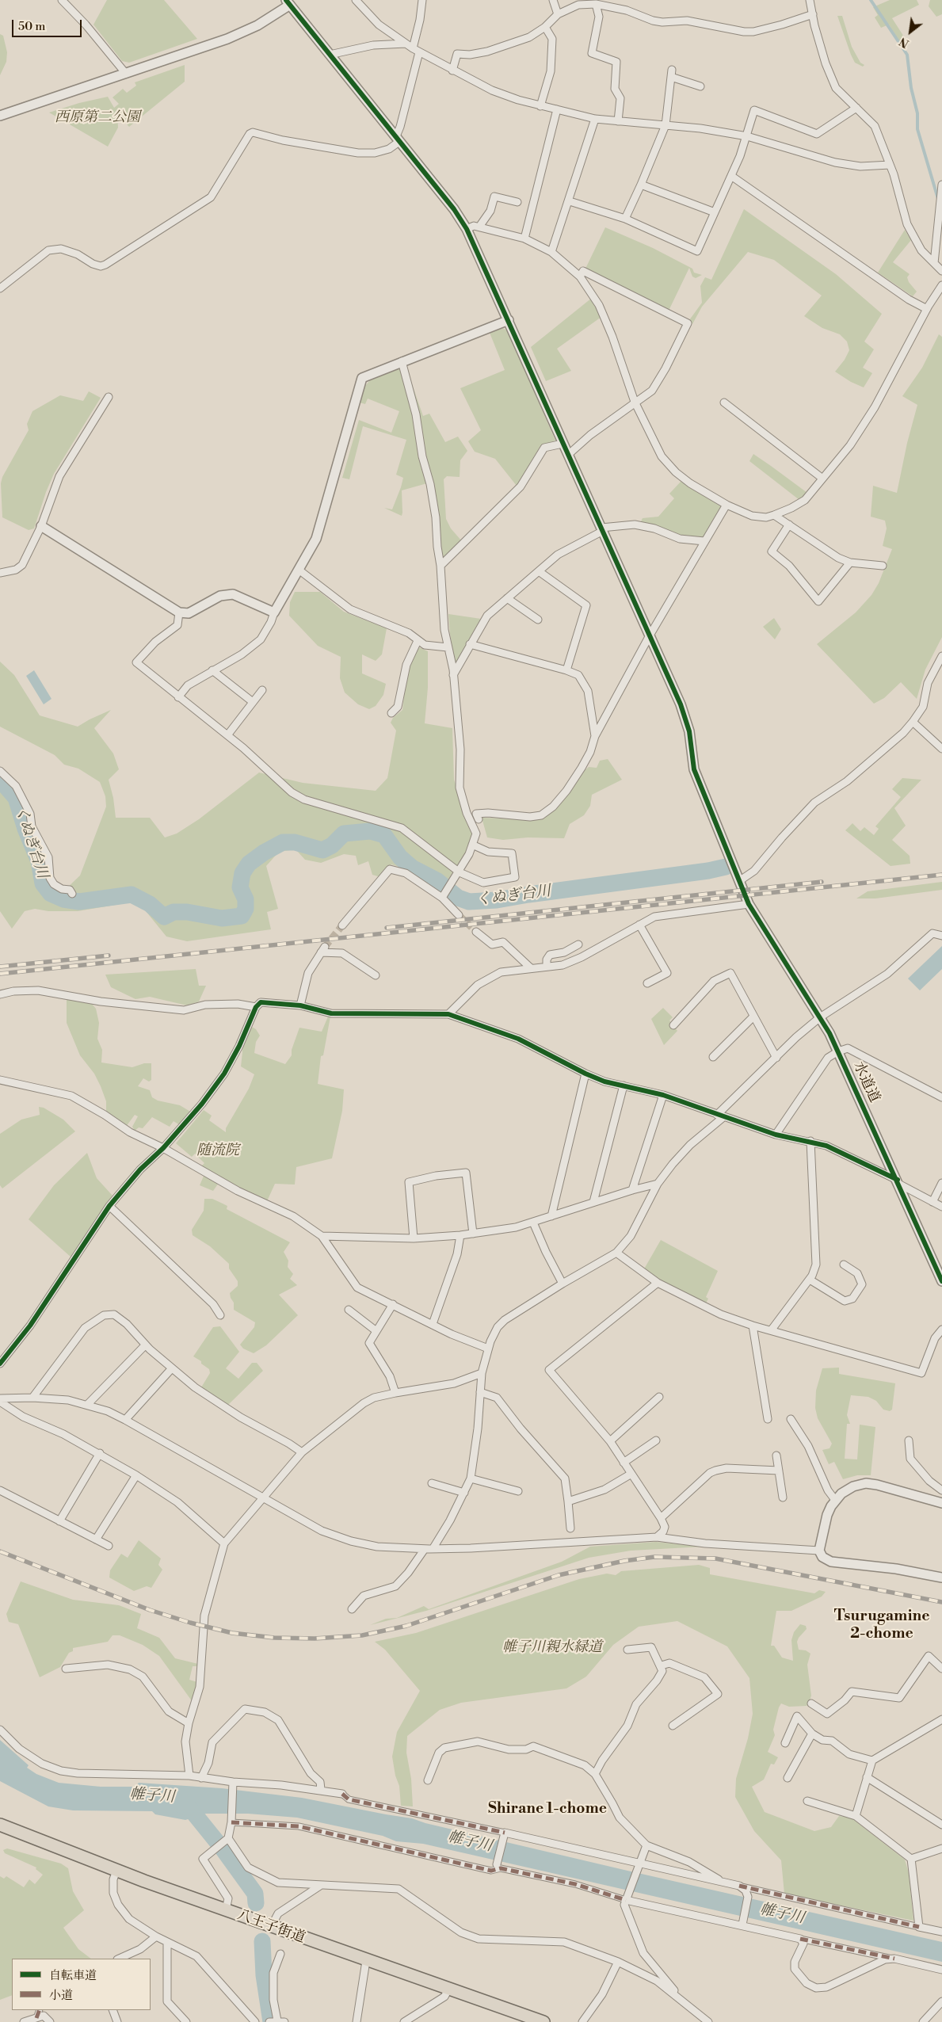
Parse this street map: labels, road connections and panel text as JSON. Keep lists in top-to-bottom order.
{
  "streets": {
    "highway": ["八王子街道"],
    "street": ["水道道"]
  },
  "districts": ["Tsurugamine 2-chome", "Shirane 1-chome"],
  "water": ["くぬぎ台川", "帷子川"],
  "parks": ["西原第二公園", "随流院", "帷子川親水緑道"],
  "legend": ["自転車道", "小道"],
  "scale_bar": "50 m",
  "north": "bottom left"
}
